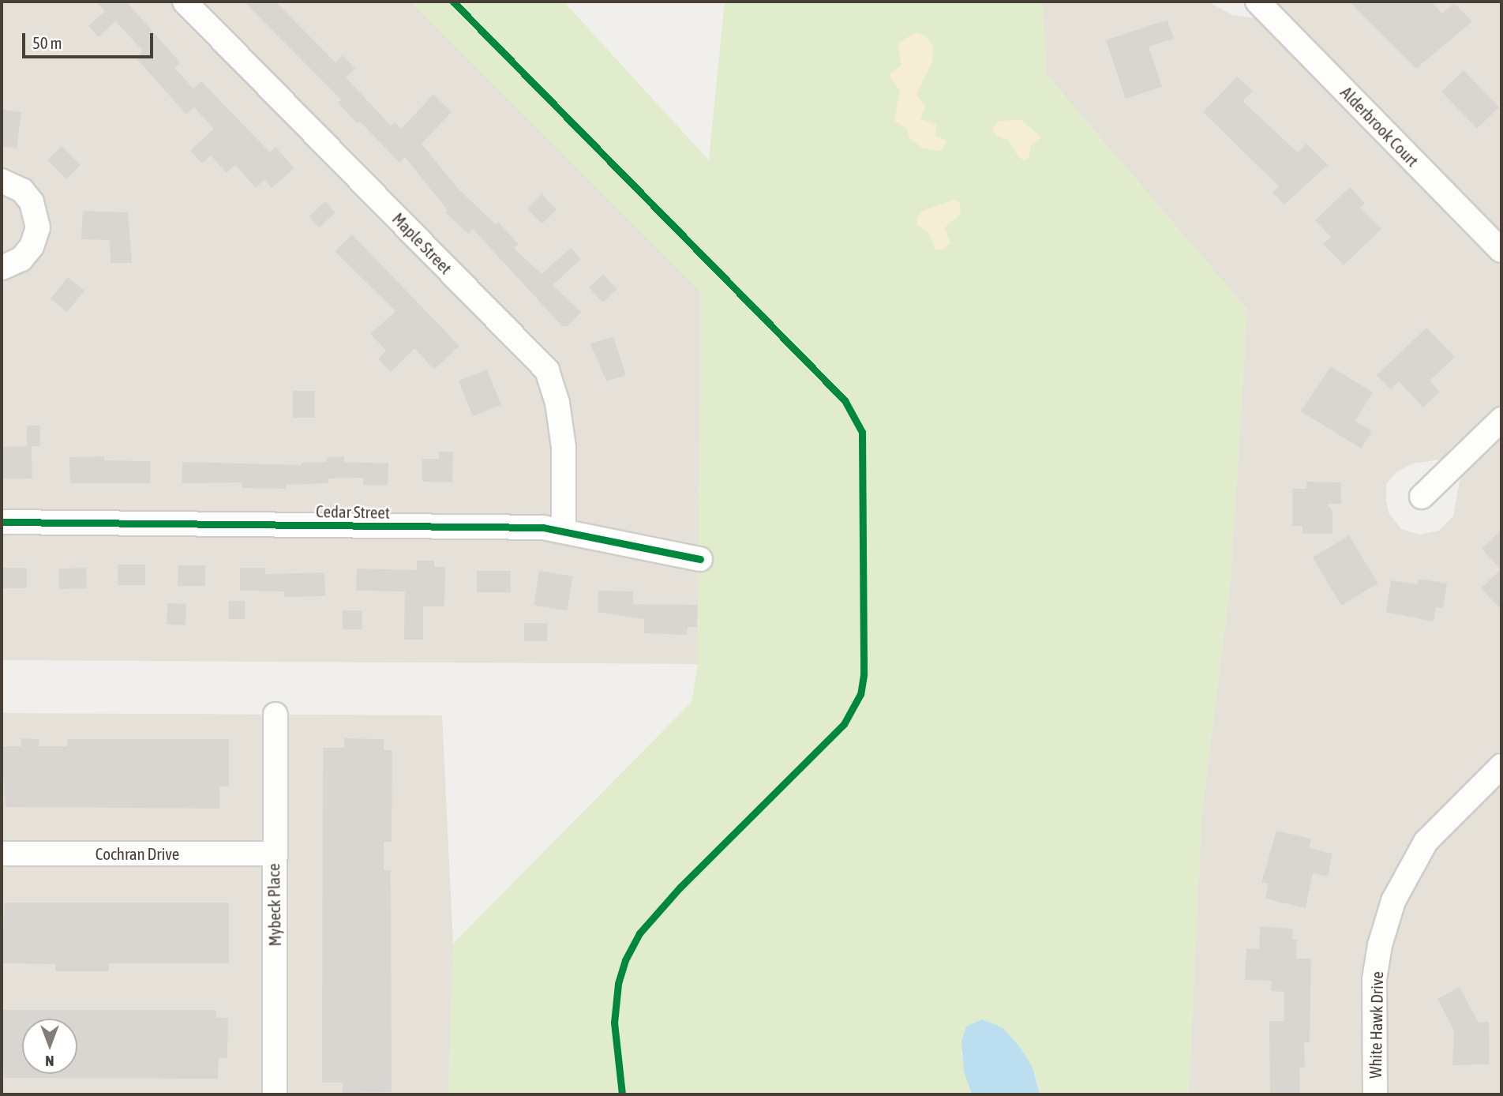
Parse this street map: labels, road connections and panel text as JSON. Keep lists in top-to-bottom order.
{
  "streets": {
    "street": [
      "Alderbrook Court",
      "Maple Street",
      "Cedar Street",
      "Cochran Drive",
      "Mybeck Place",
      "White Hawk Drive"
    ]
  },
  "crossings": [
    ["Maple Street", "Cedar Street"],
    ["Cochran Drive", "Mybeck Place"]
  ],
  "scale_bar": "50 m",
  "north": "bottom"
}
